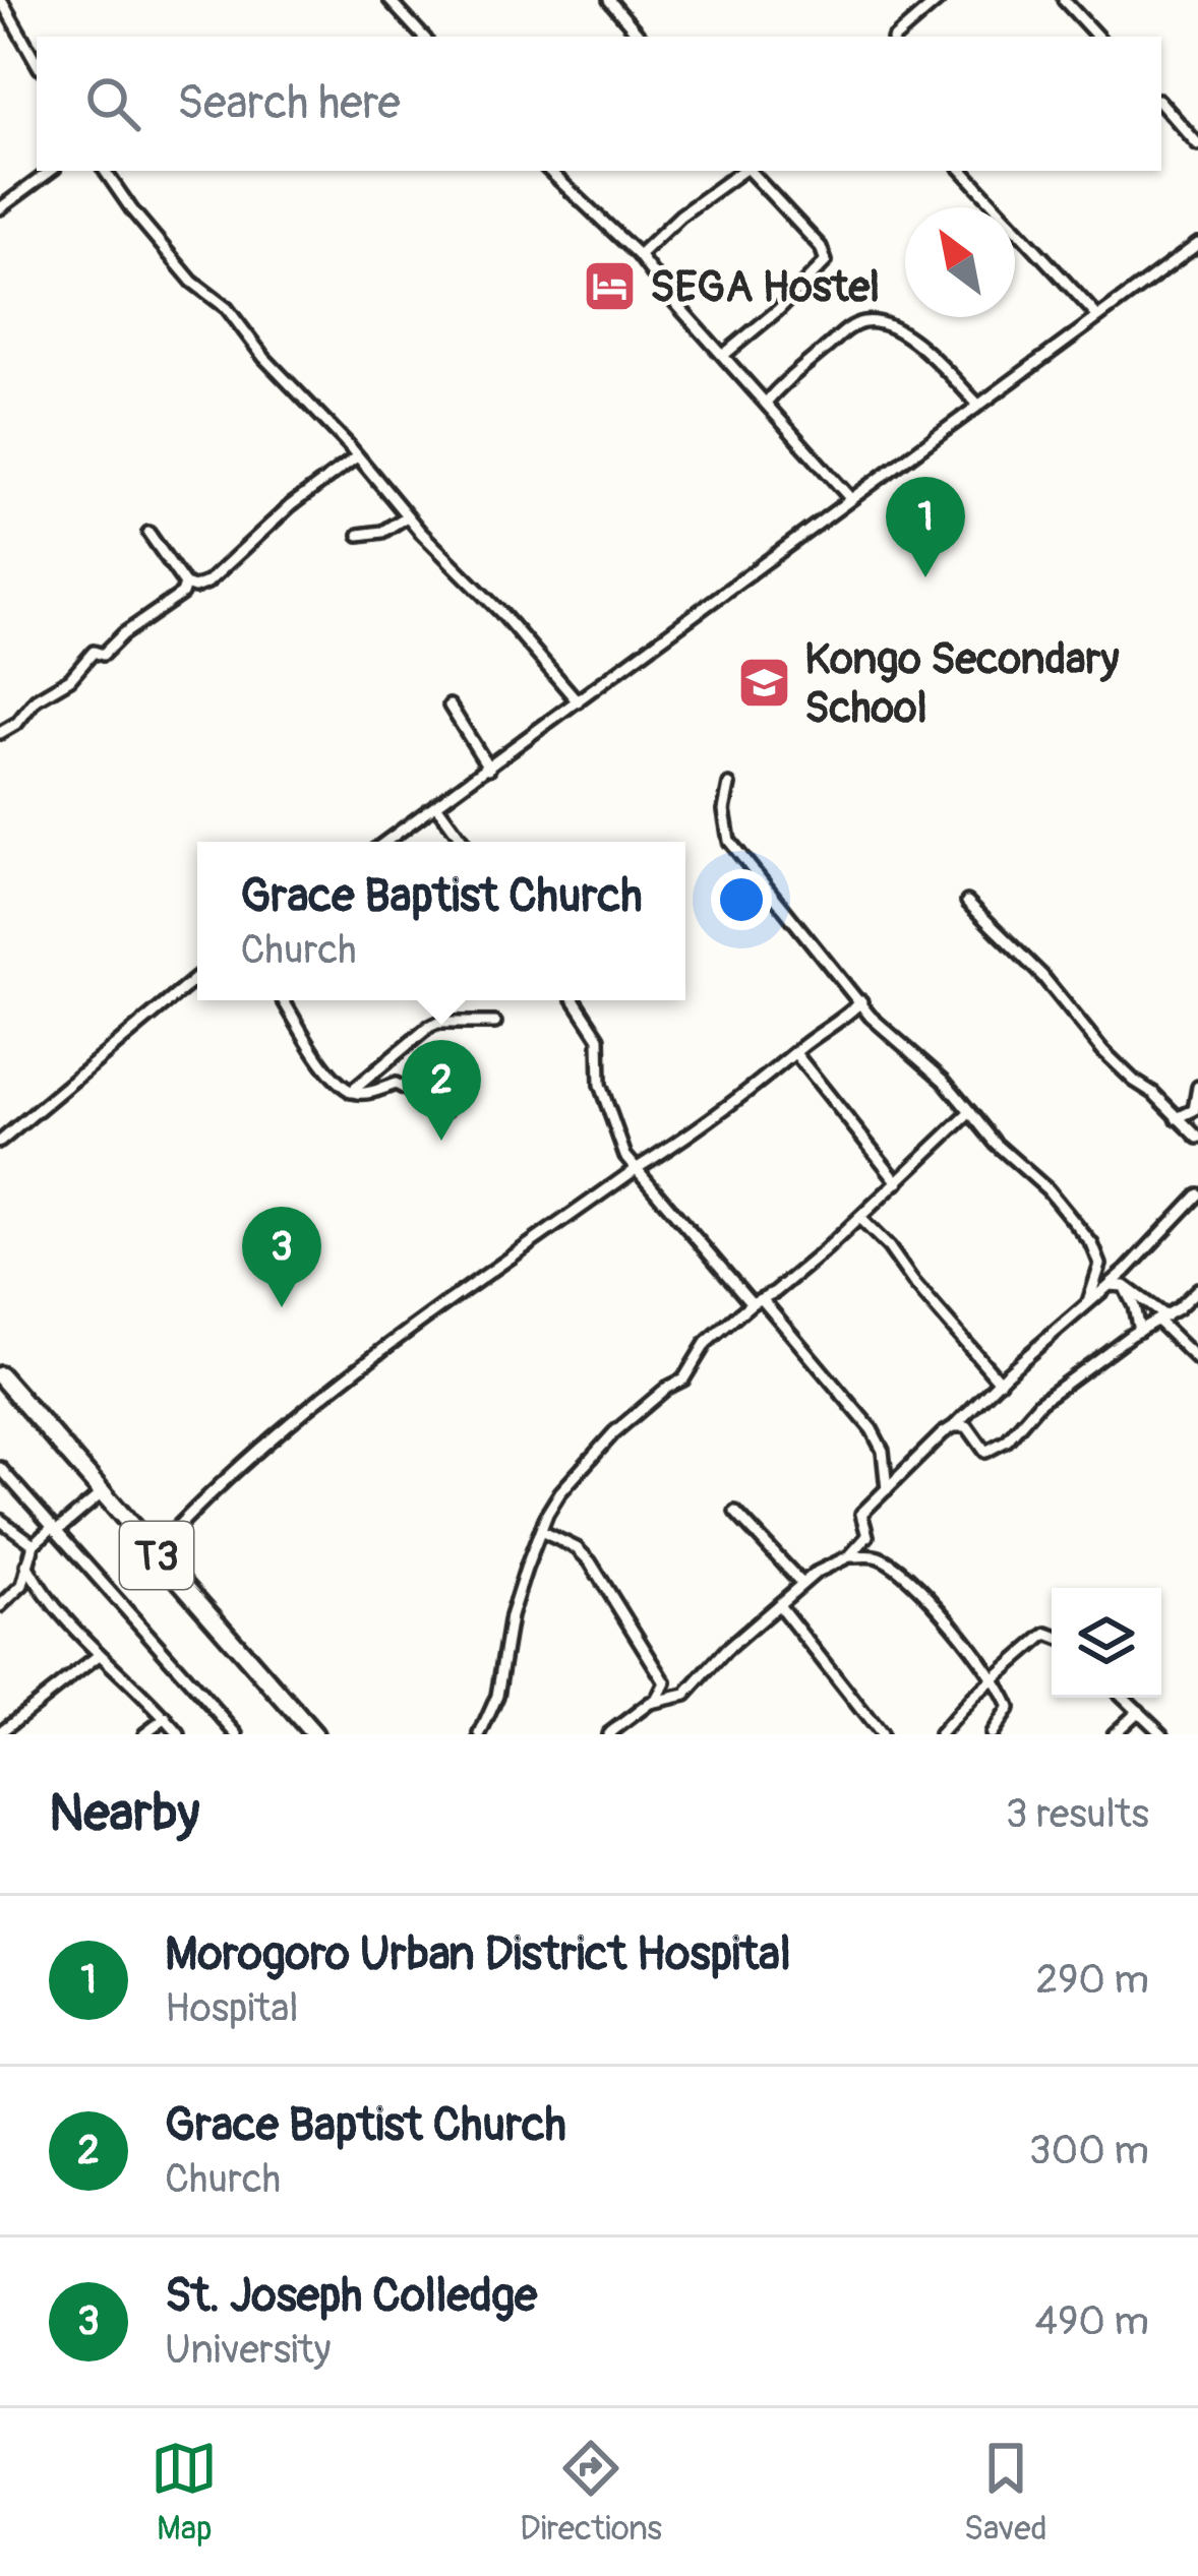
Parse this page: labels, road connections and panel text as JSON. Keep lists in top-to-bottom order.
{
  "streets": {
    "highway": ["T3"]
  },
  "places": {
    "hotel": ["SEGA Hostel"],
    "school or university": ["Kongo Secondary School"]
  },
  "north": "top left",
  "page": {
    "search": "Search here",
    "pins": ["1", "2", "3"],
    "popup": ["Grace Baptist Church", "Church"],
    "heading": ["Nearby", "3 results"],
    "list": [
      {
        "mark": "1",
        "name": "Morogoro Urban District Hospital",
        "note": "Hospital",
        "value": "290 m"
      },
      {
        "mark": "2",
        "name": "Grace Baptist Church",
        "note": "Church",
        "value": "300 m"
      },
      {
        "mark": "3",
        "name": "St. Joseph Colledge",
        "note": "University",
        "value": "490 m"
      }
    ],
    "nav": ["Map", "Directions", "Saved"]
  }
}
